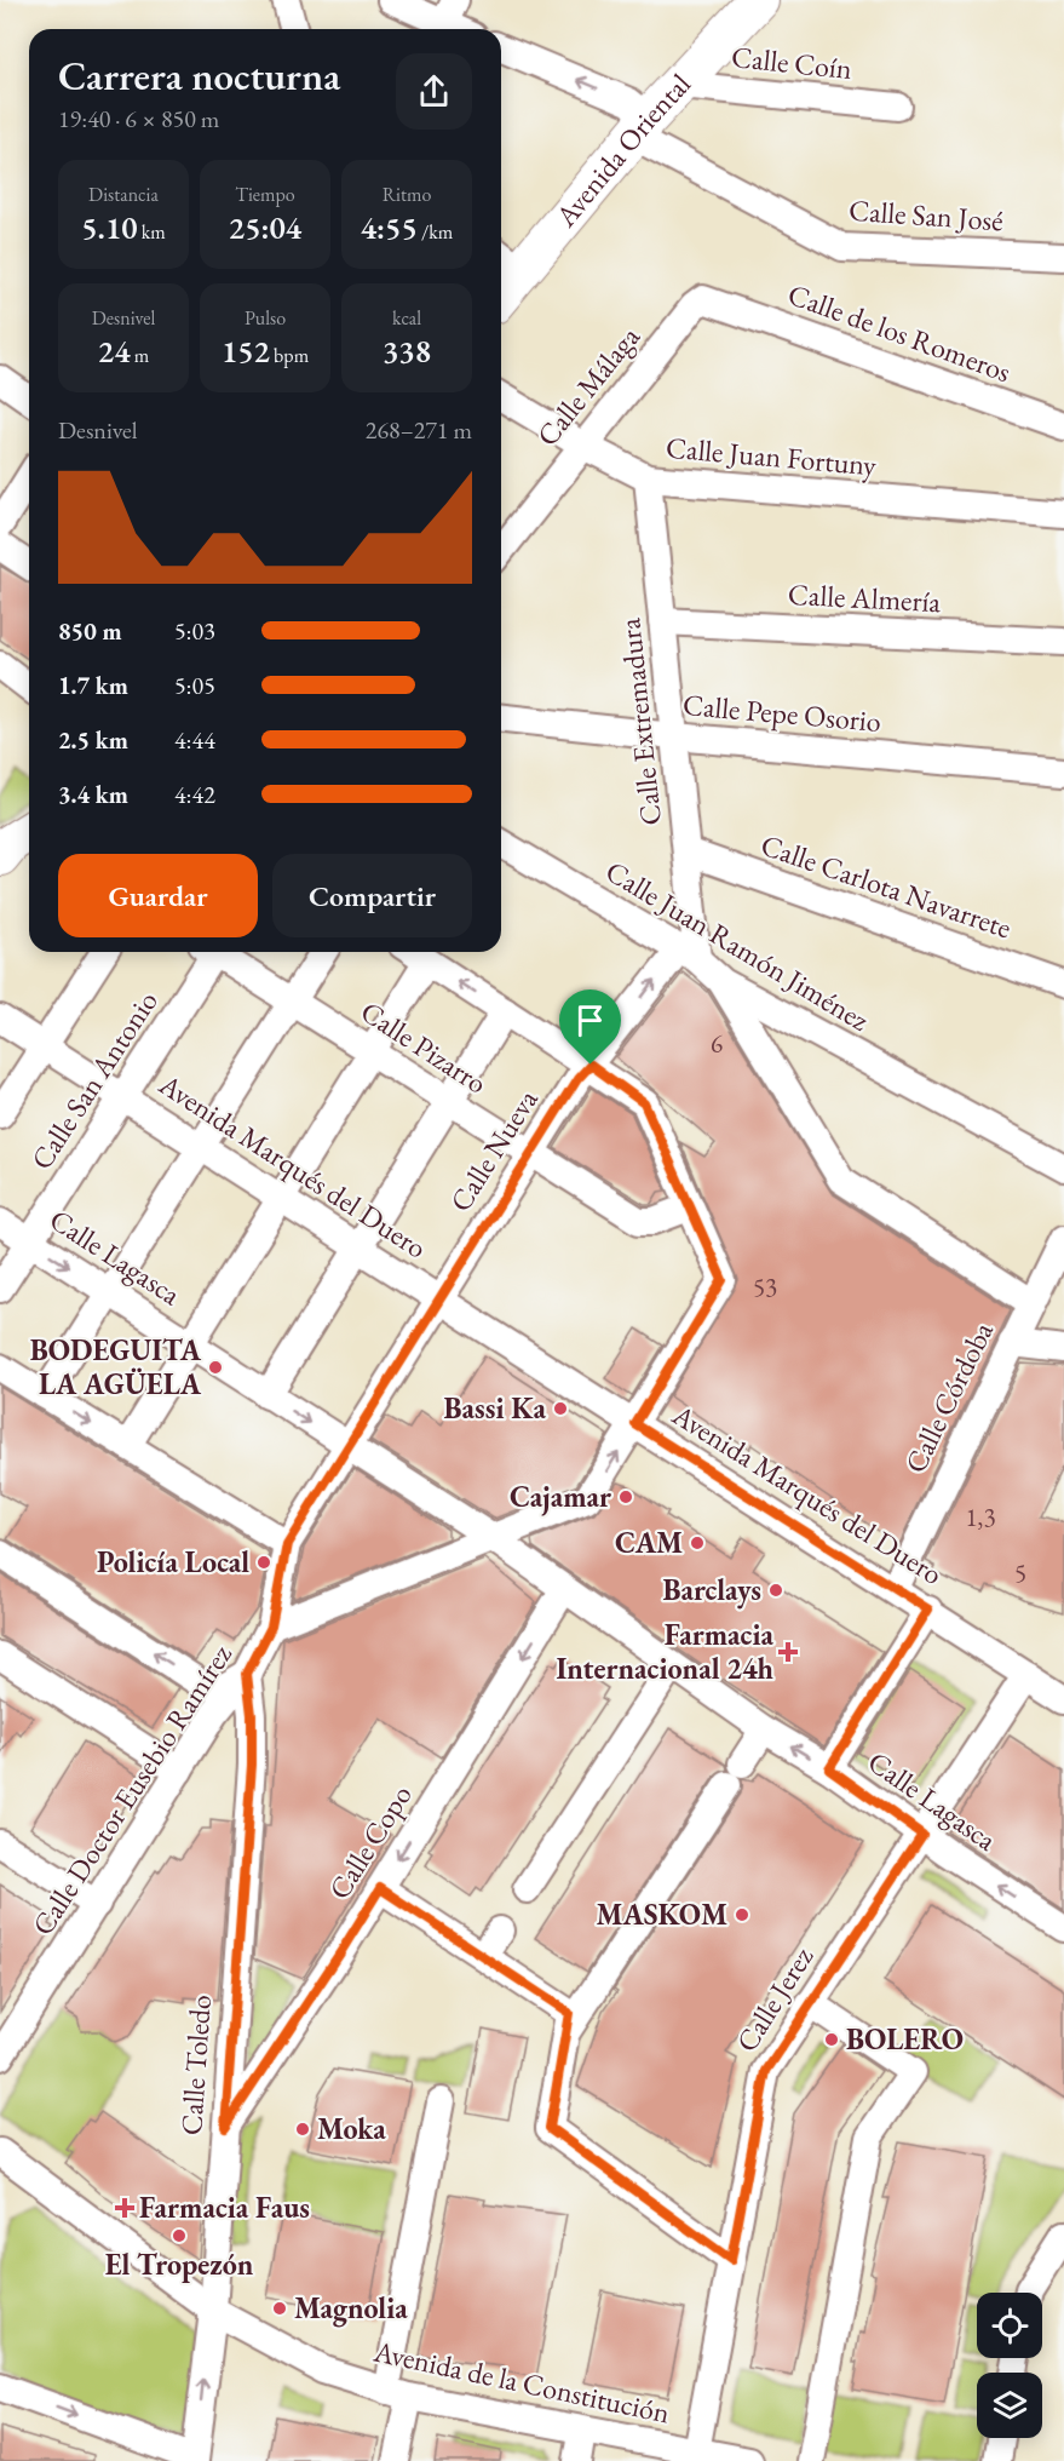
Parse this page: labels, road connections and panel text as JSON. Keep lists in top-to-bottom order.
{
  "streets": {
    "street": [
      "Calle Coín",
      "Avenida Oriental",
      "Calle San José",
      "Calle de los Romeros",
      "Calle Málaga",
      "Calle Juan Fortuny",
      "Calle Almería",
      "Calle Pepe Osorio",
      "Calle Extremadura",
      "Calle Carlota Navarrete",
      "Calle Juan Ramón Jiménez",
      "Calle Pizarro",
      "Calle San Antonio",
      "Calle Nueva",
      "Avenida Marqués del Duero",
      "Calle Lagasca",
      "Calle Córdoba",
      "Calle Doctor Eusebio Ramírez",
      "Calle Copo",
      "Calle Jerez",
      "Calle Toledo",
      "Avenida de la Constitución"
    ]
  },
  "crossings": [
    ["Calle Coín", "Avenida Oriental"],
    ["Avenida Oriental", "Calle San José"],
    ["Calle de los Romeros", "Calle Málaga"],
    ["Calle Málaga", "Calle Juan Fortuny"],
    ["Calle Juan Fortuny", "Calle Extremadura"],
    ["Calle Almería", "Calle Extremadura"],
    ["Calle Pepe Osorio", "Calle Extremadura"],
    ["Calle Extremadura", "Calle Carlota Navarrete"],
    ["Calle Extremadura", "Calle Juan Ramón Jiménez"],
    ["Calle Extremadura", "Calle Nueva"],
    ["Calle Juan Ramón Jiménez", "Calle Nueva"],
    ["Calle Pizarro", "Calle Nueva"],
    ["Calle San Antonio", "Avenida Marqués del Duero"],
    ["Calle San Antonio", "Calle Lagasca"],
    ["Calle Nueva", "Avenida Marqués del Duero"],
    ["Calle Nueva", "Calle Lagasca"],
    ["Calle Nueva", "Calle Doctor Eusebio Ramírez"],
    ["Avenida Marqués del Duero", "Calle Córdoba"],
    ["Avenida Marqués del Duero", "Calle Jerez"],
    ["Calle Lagasca", "Calle Copo"],
    ["Calle Lagasca", "Calle Jerez"],
    ["Calle Doctor Eusebio Ramírez", "Calle Toledo"],
    ["Calle Copo", "Calle Toledo"],
    ["Calle Jerez", "Avenida de la Constitución"],
    ["Calle Toledo", "Avenida de la Constitución"]
  ],
  "places": {
    "other": [
      "BODEGUITA LA AGÜELA",
      "Bassi Ka",
      "Cajamar",
      "CAM",
      "Policía Local",
      "Barclays",
      "MASKOM",
      "BOLERO",
      "Moka",
      "El Tropezón",
      "Magnolia"
    ],
    "health": ["Farmacia Internacional 24h", "Farmacia Faus"]
  },
  "house_numbers": [
    "6",
    "53",
    "1,3",
    "5"
  ],
  "page": {
    "heading": ["Carrera nocturna", "19:40 · 6 × 850 m"],
    "stats": [
      ["Distancia", "5.10 km"],
      ["Tiempo", "25:04"],
      ["Ritmo", "4:55 /km"],
      ["Desnivel", "24 m"],
      ["Pulso", "152 bpm"],
      ["kcal", "338"]
    ],
    "chart": ["Desnivel", "268–271 m"],
    "list": [
      {
        "name": "850 m",
        "note": "5:03"
      },
      {
        "name": "1.7 km",
        "note": "5:05"
      },
      {
        "name": "2.5 km",
        "note": "4:44"
      },
      {
        "name": "3.4 km",
        "note": "4:42"
      }
    ],
    "buttons": ["Guardar", "Compartir"]
  }
}
